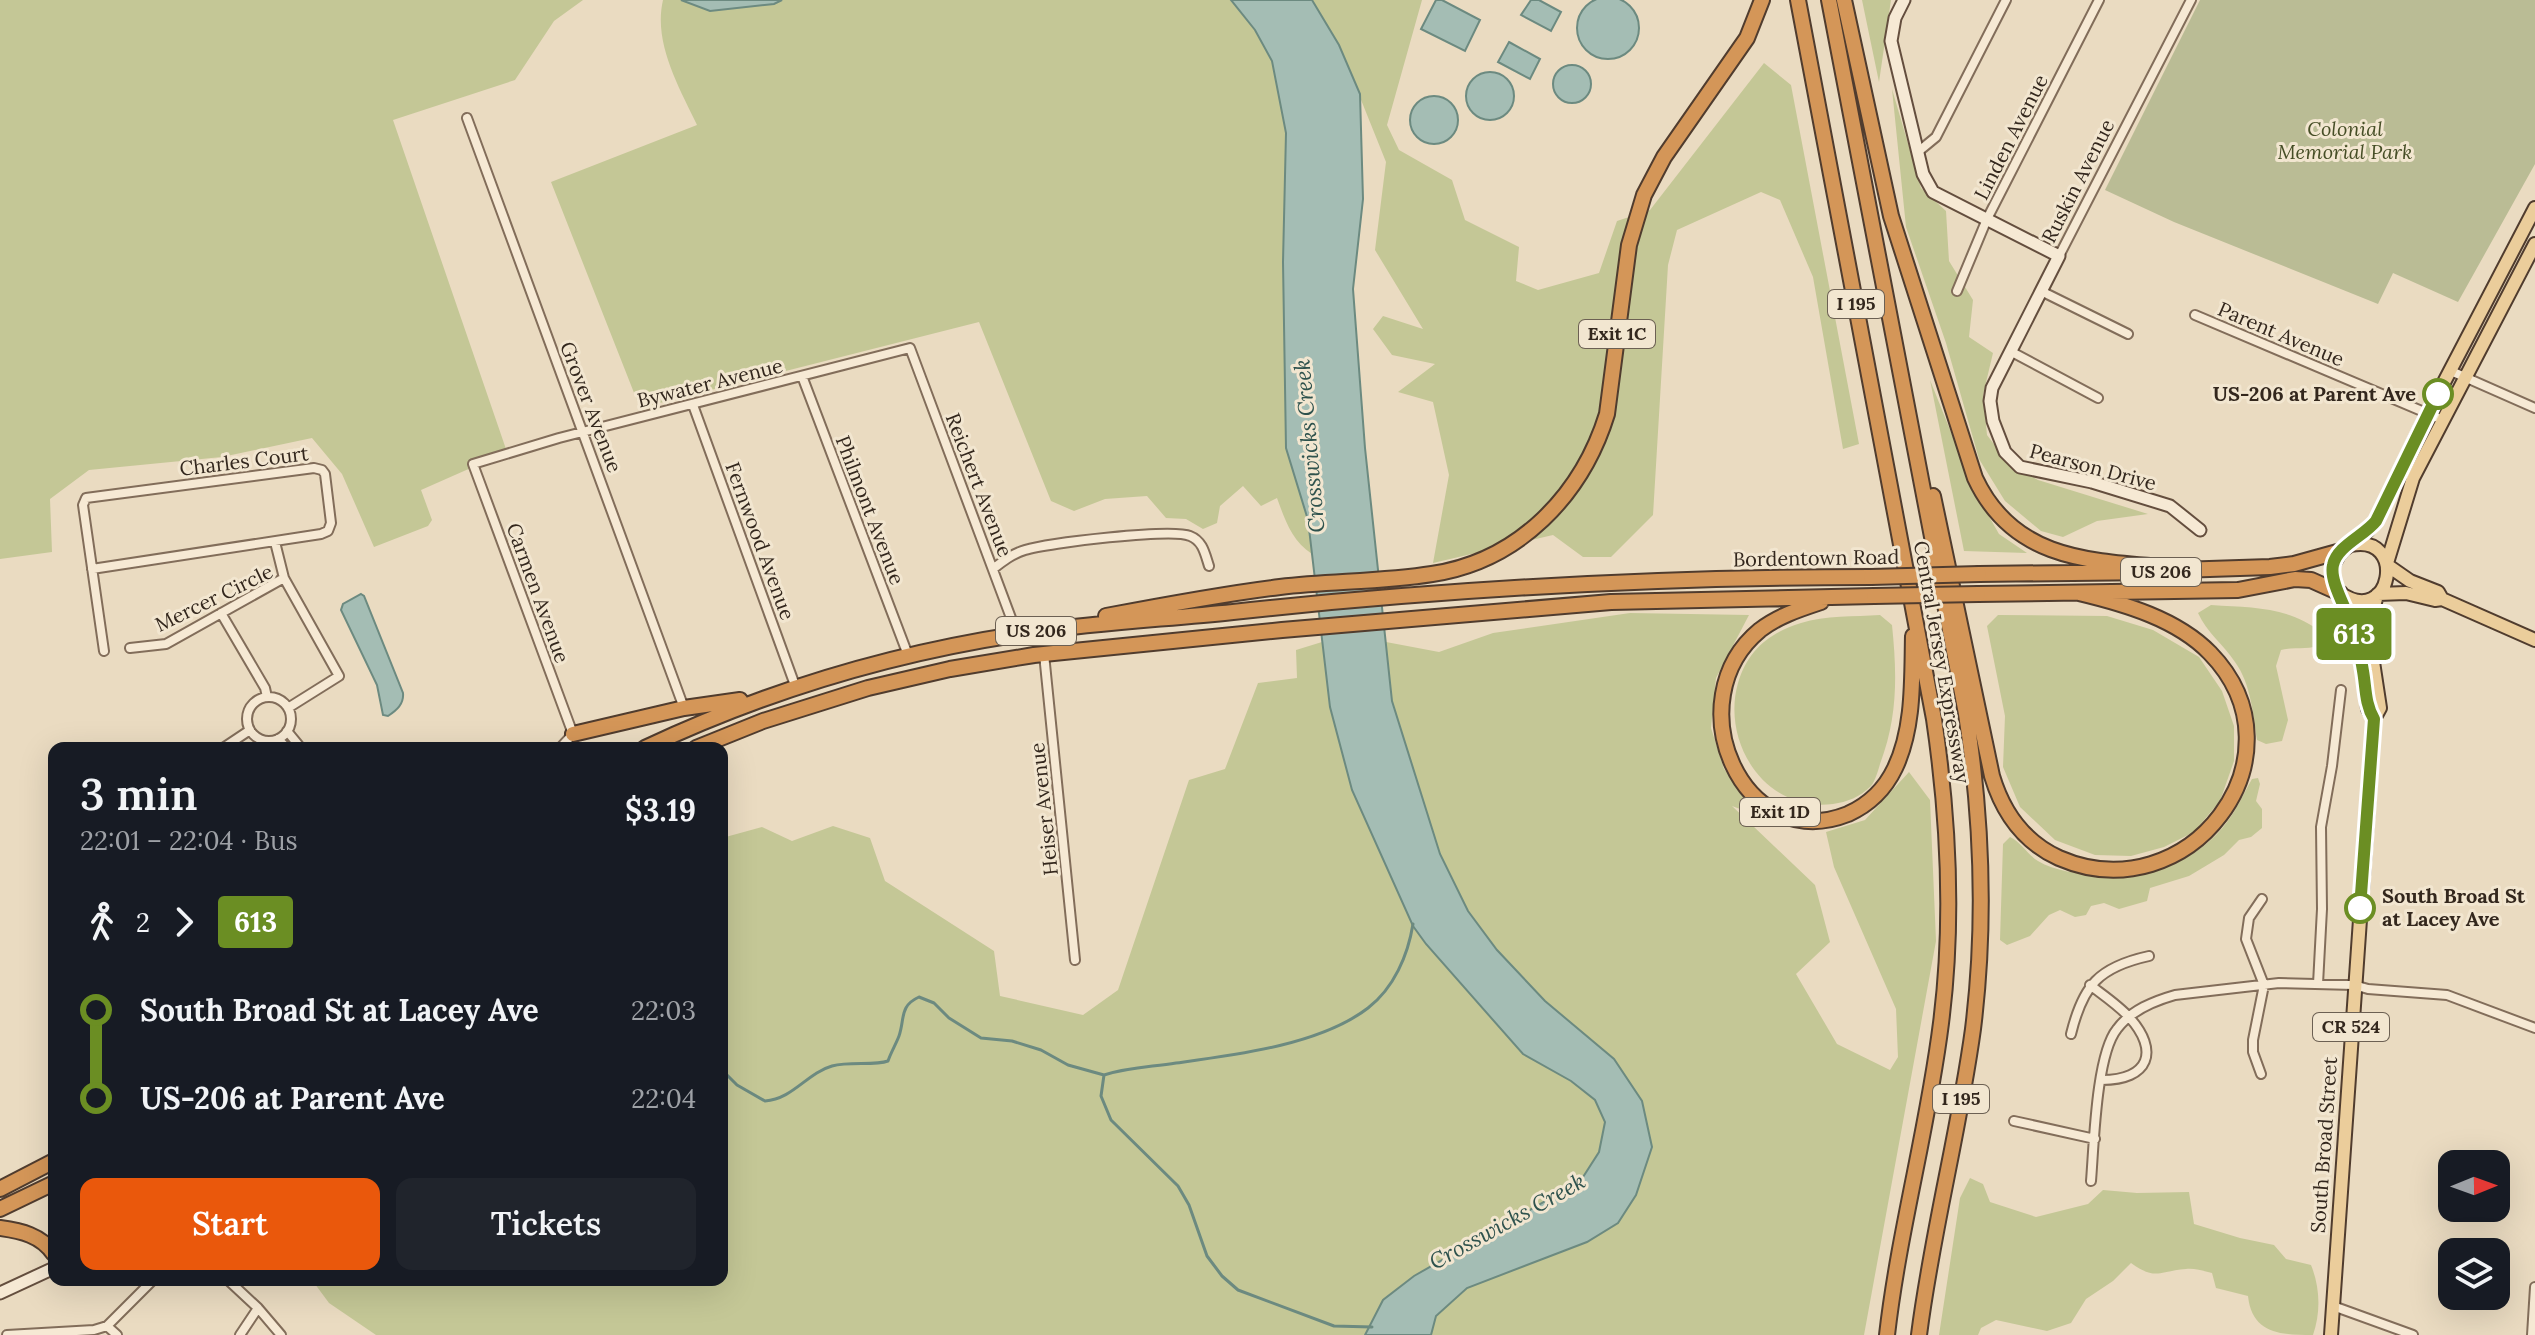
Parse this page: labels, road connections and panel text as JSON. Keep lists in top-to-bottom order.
{
  "streets": {
    "highway": [
      "I 195",
      "Exit 1C",
      "Bordentown Road",
      "US 206",
      "Central Jersey Expressway",
      "Exit 1D"
    ],
    "main road": ["CR 524", "South Broad Street"],
    "street": [
      "Linden Avenue",
      "Ruskin Avenue",
      "Parent Avenue",
      "Bywater Avenue",
      "Grover Avenue",
      "Charles Court",
      "Pearson Drive",
      "Reichert Avenue",
      "Philmont Avenue",
      "Fernwood Avenue",
      "Carmen Avenue",
      "Mercer Circle",
      "Heiser Avenue"
    ]
  },
  "crossings": [
    ["Ruskin Avenue", "Pearson Drive"],
    ["Exit 1C", "Bordentown Road"],
    ["Exit 1C", "US 206"],
    ["Parent Avenue", "US 206"],
    ["Bywater Avenue", "Grover Avenue"],
    ["Bywater Avenue", "Reichert Avenue"],
    ["Bywater Avenue", "Philmont Avenue"],
    ["Bywater Avenue", "Fernwood Avenue"],
    ["Bywater Avenue", "Carmen Avenue"],
    ["Reichert Avenue", "US 206"],
    ["Philmont Avenue", "US 206"],
    ["Fernwood Avenue", "US 206"],
    ["Bordentown Road", "US 206"],
    ["Bordentown Road", "Heiser Avenue"],
    ["Bordentown Road", "Exit 1D"],
    ["Bordentown Road", "South Broad Street"],
    ["US 206", "Heiser Avenue"],
    ["US 206", "South Broad Street"],
    ["Central Jersey Expressway", "Exit 1D"]
  ],
  "water": ["Crosswicks Creek"],
  "parks": ["Colonial Memorial Park"],
  "places": ["US-206 at Parent Ave", "South Broad St at Lacey Ave"],
  "lines": ["bus line 613"],
  "north": "right",
  "page": {
    "on_map": "613",
    "heading": ["3 min", "22:01 – 22:04 · Bus", "$3.19"],
    "legs": ["2", "613"],
    "list": [
      {
        "name": "South Broad St at Lacey Ave",
        "value": "22:03"
      },
      {
        "name": "US-206 at Parent Ave",
        "value": "22:04"
      }
    ],
    "buttons": ["Start", "Tickets"]
  }
}
